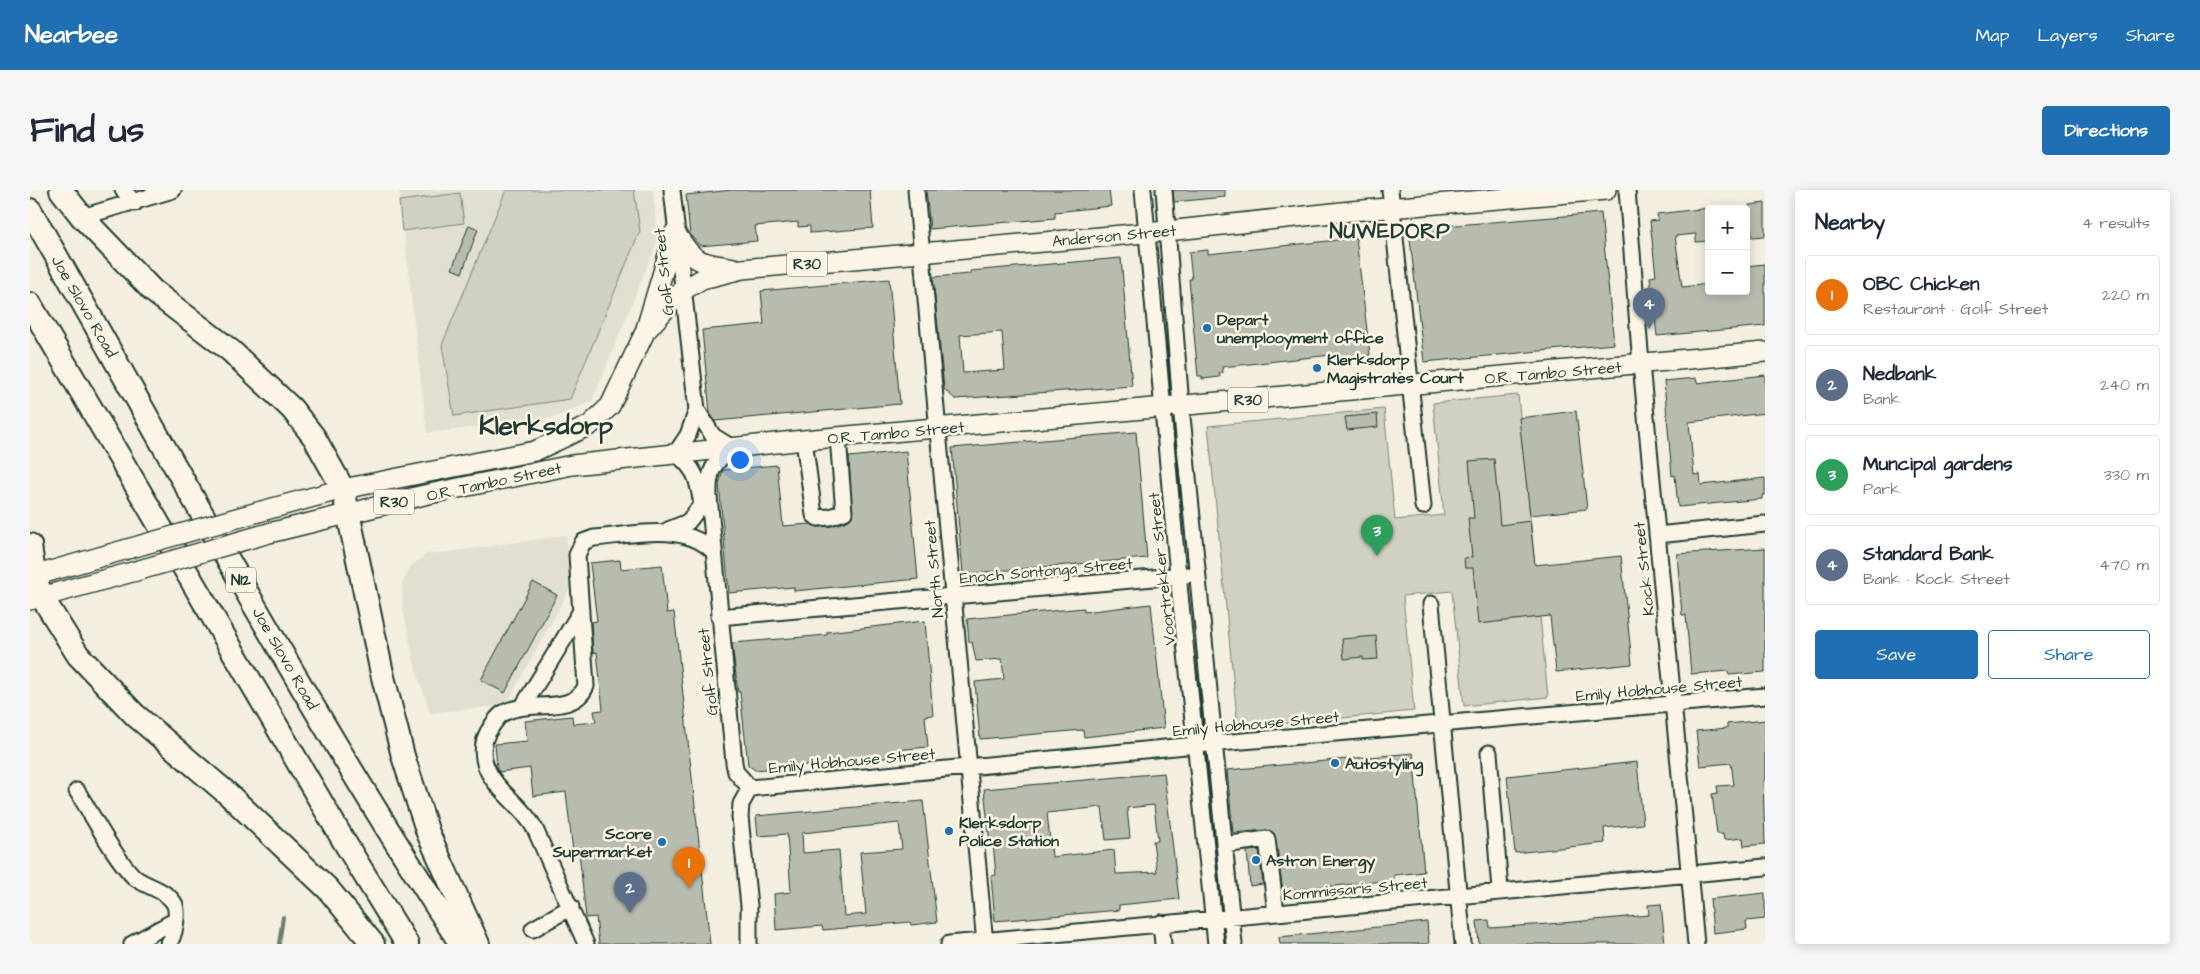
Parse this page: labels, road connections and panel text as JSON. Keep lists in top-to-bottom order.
{
  "streets": {
    "highway": ["Joe Slovo Road", "N12"],
    "main road": ["Anderson Street", "R30", "O.R. Tambo Street"],
    "street": [
      "Golf Street",
      "North Street",
      "Voortrekker Street",
      "Kock Street",
      "Enoch Sontonga Street",
      "Emily Hobhouse Street",
      "Kommissaris Street"
    ]
  },
  "crossings": [
    ["Anderson Street", "Golf Street"],
    ["Anderson Street", "O.R. Tambo Street"],
    ["Anderson Street", "North Street"],
    ["Anderson Street", "Voortrekker Street"],
    ["Golf Street", "O.R. Tambo Street"],
    ["Golf Street", "Enoch Sontonga Street"],
    ["Golf Street", "Emily Hobhouse Street"],
    ["O.R. Tambo Street", "North Street"],
    ["O.R. Tambo Street", "Voortrekker Street"],
    ["O.R. Tambo Street", "Kock Street"],
    ["North Street", "Enoch Sontonga Street"],
    ["North Street", "Emily Hobhouse Street"],
    ["North Street", "Kommissaris Street"],
    ["Voortrekker Street", "Enoch Sontonga Street"],
    ["Voortrekker Street", "Emily Hobhouse Street"],
    ["Voortrekker Street", "Kommissaris Street"],
    ["Kock Street", "Emily Hobhouse Street"],
    ["Kock Street", "Kommissaris Street"]
  ],
  "districts": ["NUWEDORP", "Klerksdorp"],
  "places": [
    "Depart unemplooyment office",
    "Klerksdorp Magistrates Court",
    "Autostyling",
    "Klerksdorp Police Station",
    "Score Supermarket",
    "Astron Energy"
  ],
  "page": {
    "header": "Nearbee",
    "nav": ["Map", "Layers", "Share"],
    "title": "Find us",
    "buttons": [
      "Directions",
      ["Save", "Share"]
    ],
    "heading": ["Nearby", "4 results"],
    "map_buttons": ["+", "−"],
    "list": [
      {
        "mark": "1",
        "name": "OBC Chicken",
        "note": "Restaurant · Golf Street",
        "value": "220 m"
      },
      {
        "mark": "2",
        "name": "Nedbank",
        "note": "Bank",
        "value": "240 m"
      },
      {
        "mark": "3",
        "name": "Muncipal gardens",
        "note": "Park",
        "value": "330 m"
      },
      {
        "mark": "4",
        "name": "Standard Bank",
        "note": "Bank · Kock Street",
        "value": "470 m"
      }
    ],
    "pins": [
      "4",
      "3",
      "1",
      "2"
    ]
  }
}
